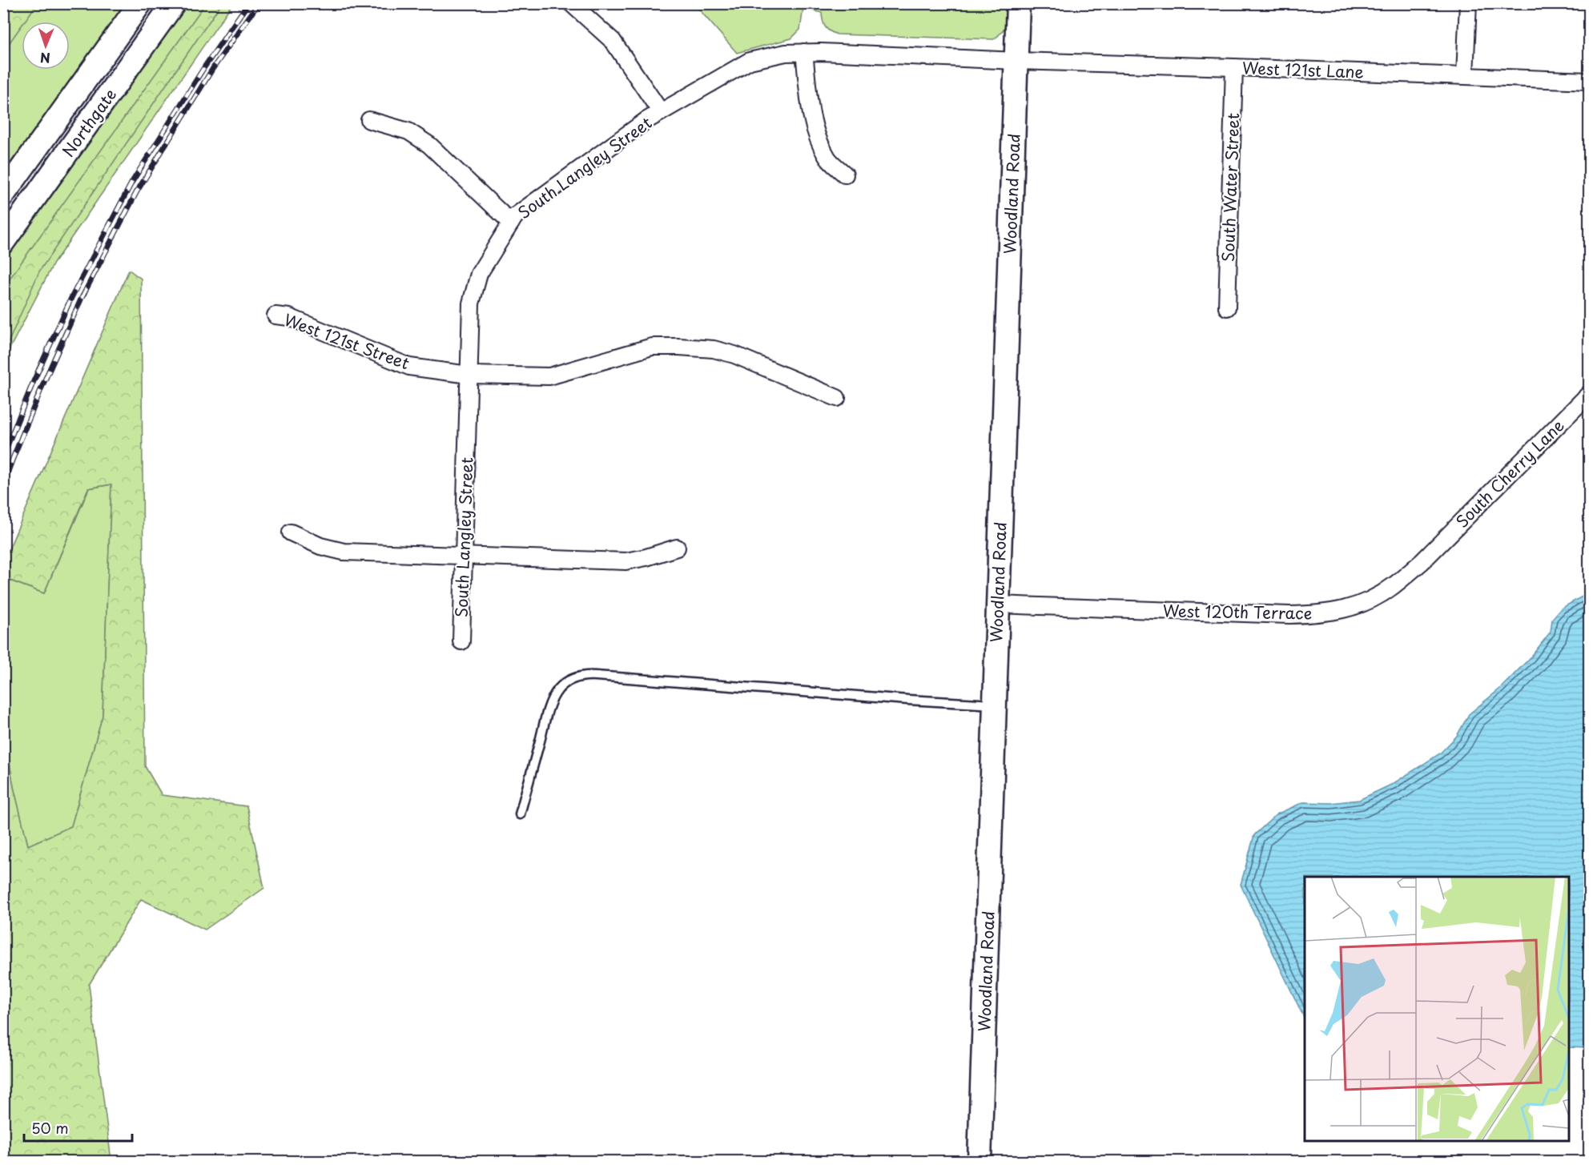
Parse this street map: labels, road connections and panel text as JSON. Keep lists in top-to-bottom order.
{
  "streets": {
    "main road": ["Northgate", "Woodland Road"],
    "street": [
      "West 121st Lane",
      "South Langley Street",
      "South Water Street",
      "West 121st Street",
      "South Cherry Lane",
      "West 120th Terrace"
    ]
  },
  "crossings": [
    ["West 121st Lane", "South Langley Street"],
    ["West 121st Lane", "South Water Street"],
    ["West 121st Lane", "Woodland Road"],
    ["South Langley Street", "Woodland Road"],
    ["South Langley Street", "West 121st Street"],
    ["Woodland Road", "West 120th Terrace"],
    ["South Cherry Lane", "West 120th Terrace"]
  ],
  "scale_bar": "50 m",
  "north": "bottom"
}
